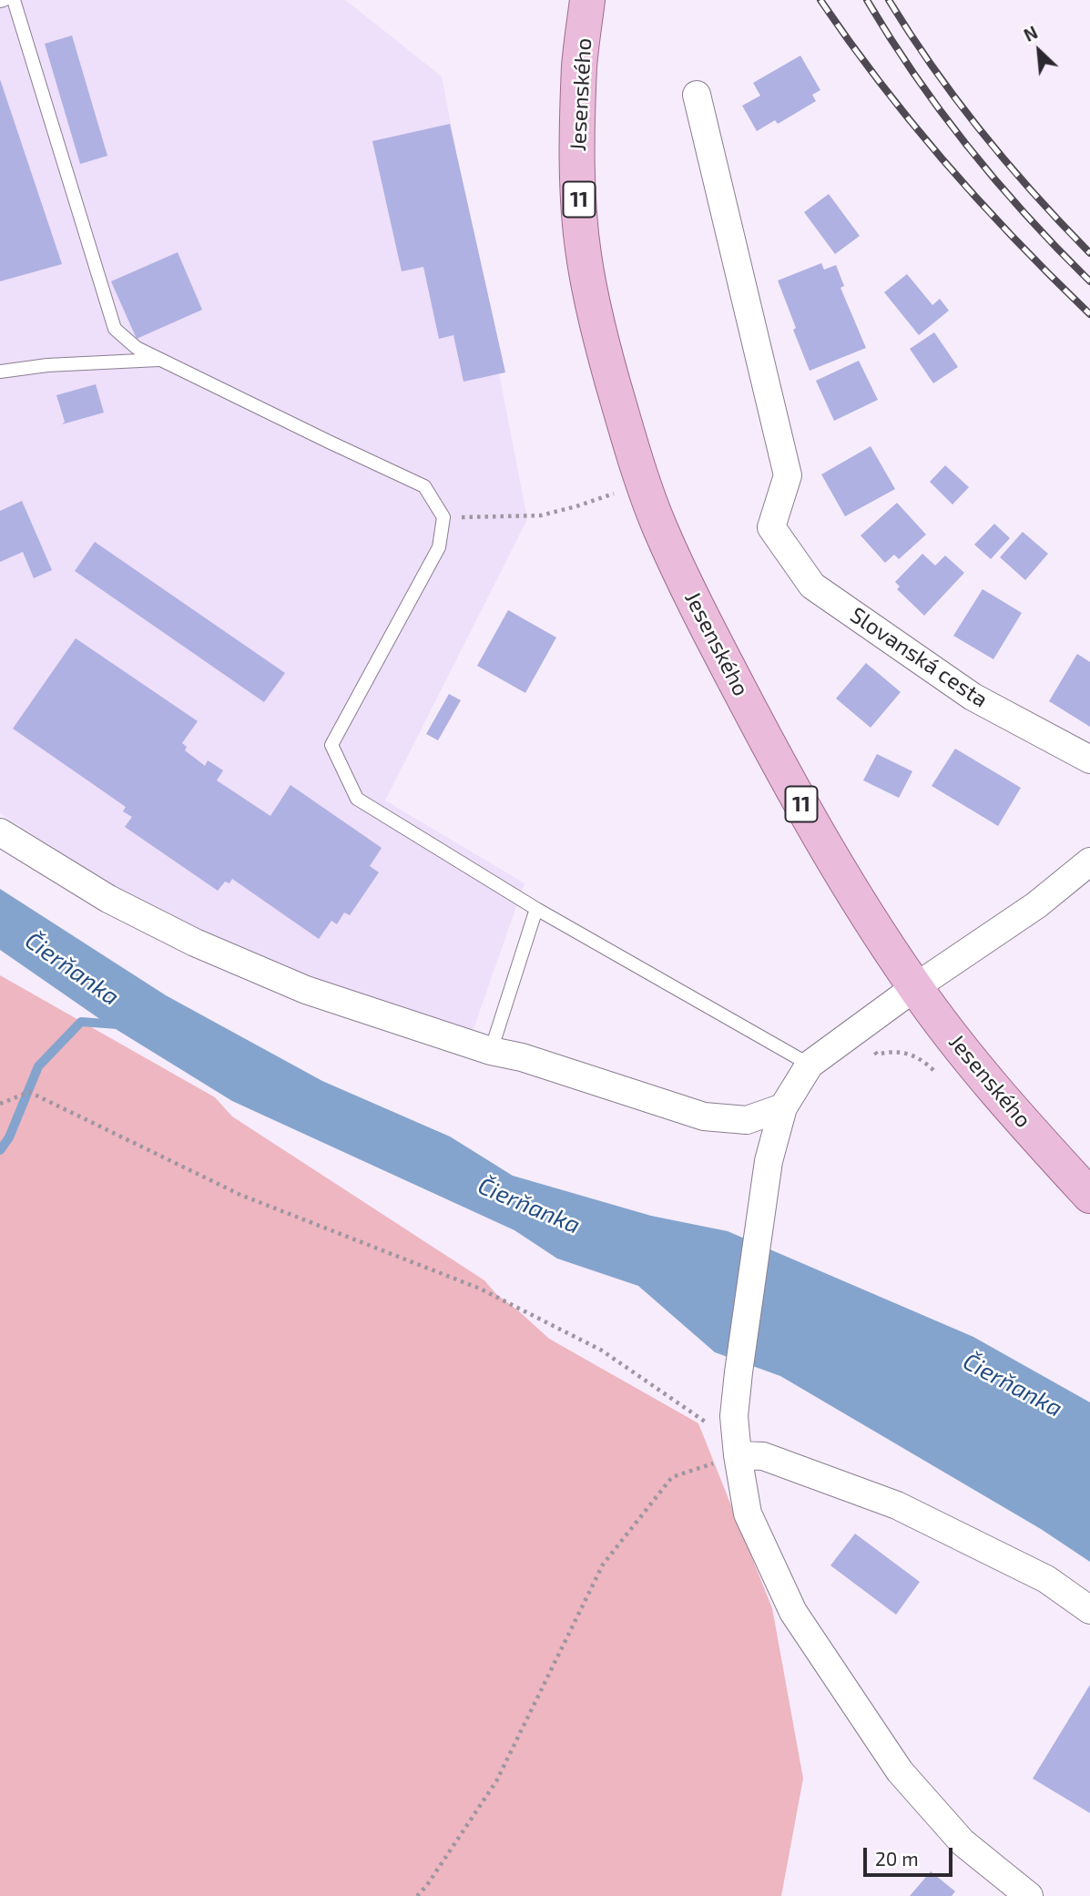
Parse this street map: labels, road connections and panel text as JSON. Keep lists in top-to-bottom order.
{
  "streets": {
    "main road": ["Jesenského", "11"],
    "street": ["Slovanská cesta"]
  },
  "water": ["Čierňanka"],
  "scale_bar": "20 m",
  "north": "top left"
}
